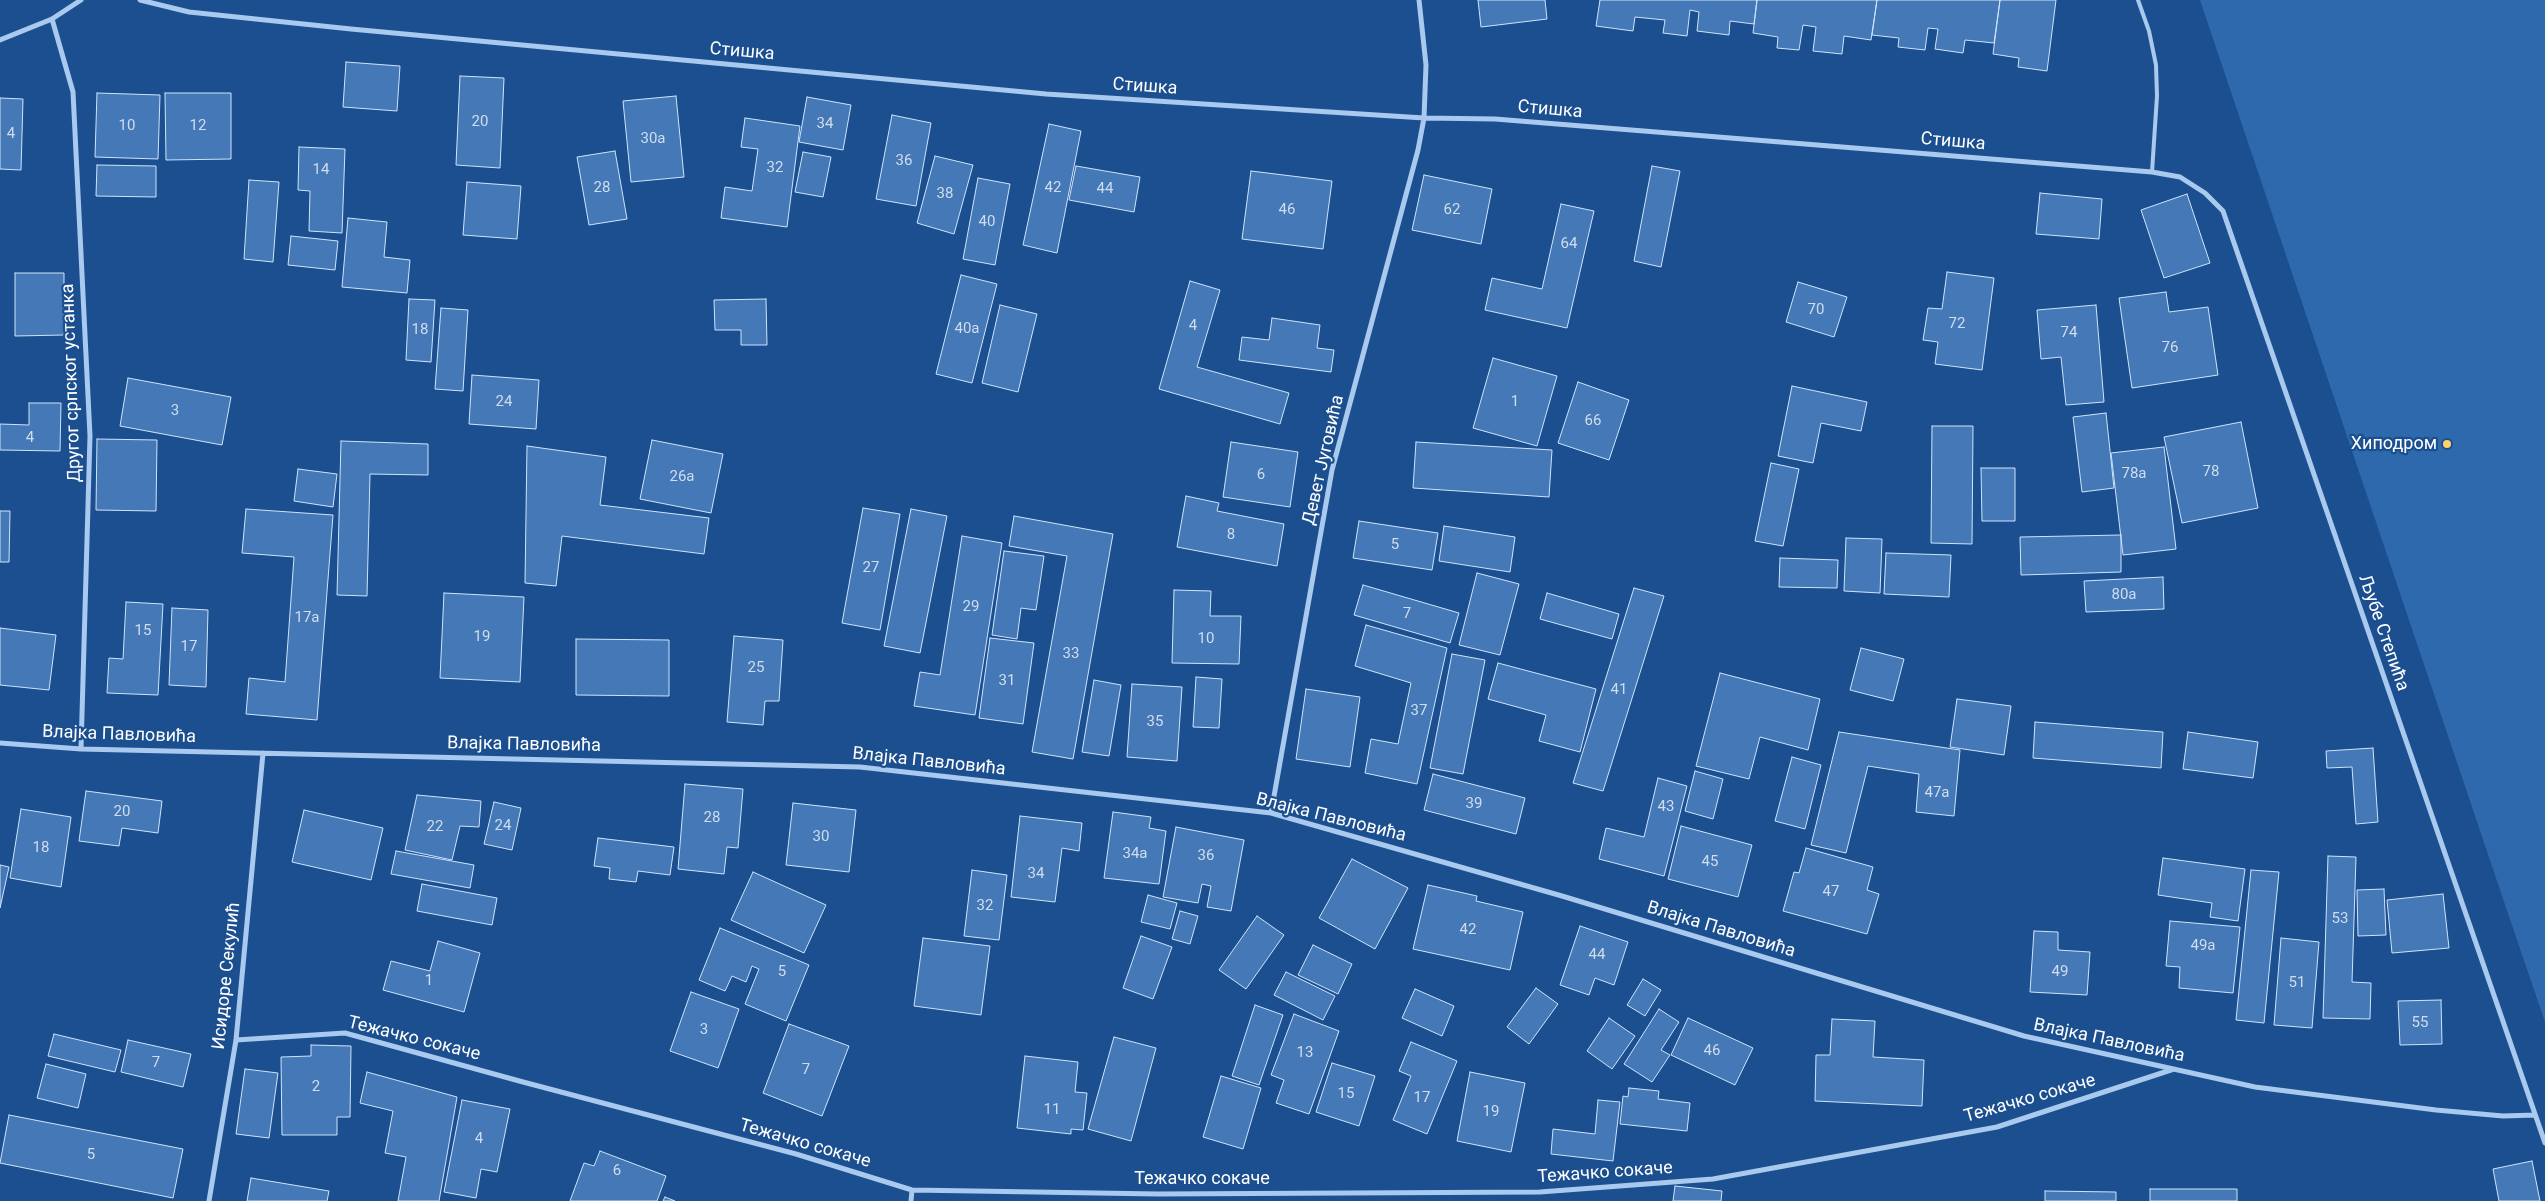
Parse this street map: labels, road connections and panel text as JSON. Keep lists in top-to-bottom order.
{
  "streets": {
    "street": [
      "Стишка",
      "Другог српског устанка",
      "Девет Југовића",
      "Љубе Степића",
      "Влајка Павловића",
      "Исидоре Секулић",
      "Тежачко сокаче"
    ]
  },
  "crossings": [
    ["Стишка", "Девет Југовића"],
    ["Стишка", "Љубе Степића"],
    ["Другог српског устанка", "Влајка Павловића"],
    ["Девет Југовића", "Влајка Павловића"],
    ["Љубе Степића", "Влајка Павловића"],
    ["Влајка Павловића", "Исидоре Секулић"],
    ["Влајка Павловића", "Тежачко сокаче"],
    ["Исидоре Секулић", "Тежачко сокаче"]
  ],
  "places": ["Хиподром"],
  "house_numbers": [
    "20",
    "34",
    "10",
    "12",
    "4",
    "30a",
    "36",
    "32",
    "14",
    "28",
    "42",
    "44",
    "38",
    "46",
    "62",
    "40",
    "64",
    "70",
    "72",
    "4",
    "40a",
    "18",
    "74",
    "76",
    "24",
    "1",
    "3",
    "66",
    "4",
    "78",
    "78a",
    "6",
    "26a",
    "8",
    "5",
    "27",
    "80a",
    "29",
    "7",
    "17a",
    "15",
    "19",
    "10",
    "17",
    "33",
    "25",
    "31",
    "41",
    "37",
    "35",
    "47a",
    "39",
    "43",
    "20",
    "28",
    "24",
    "22",
    "30",
    "18",
    "34a",
    "36",
    "45",
    "34",
    "47",
    "32",
    "53",
    "42",
    "49a",
    "44",
    "5",
    "49",
    "1",
    "51",
    "55",
    "3",
    "46",
    "13",
    "7",
    "7",
    "2",
    "15",
    "17",
    "11",
    "19",
    "4",
    "5",
    "6"
  ]
}
